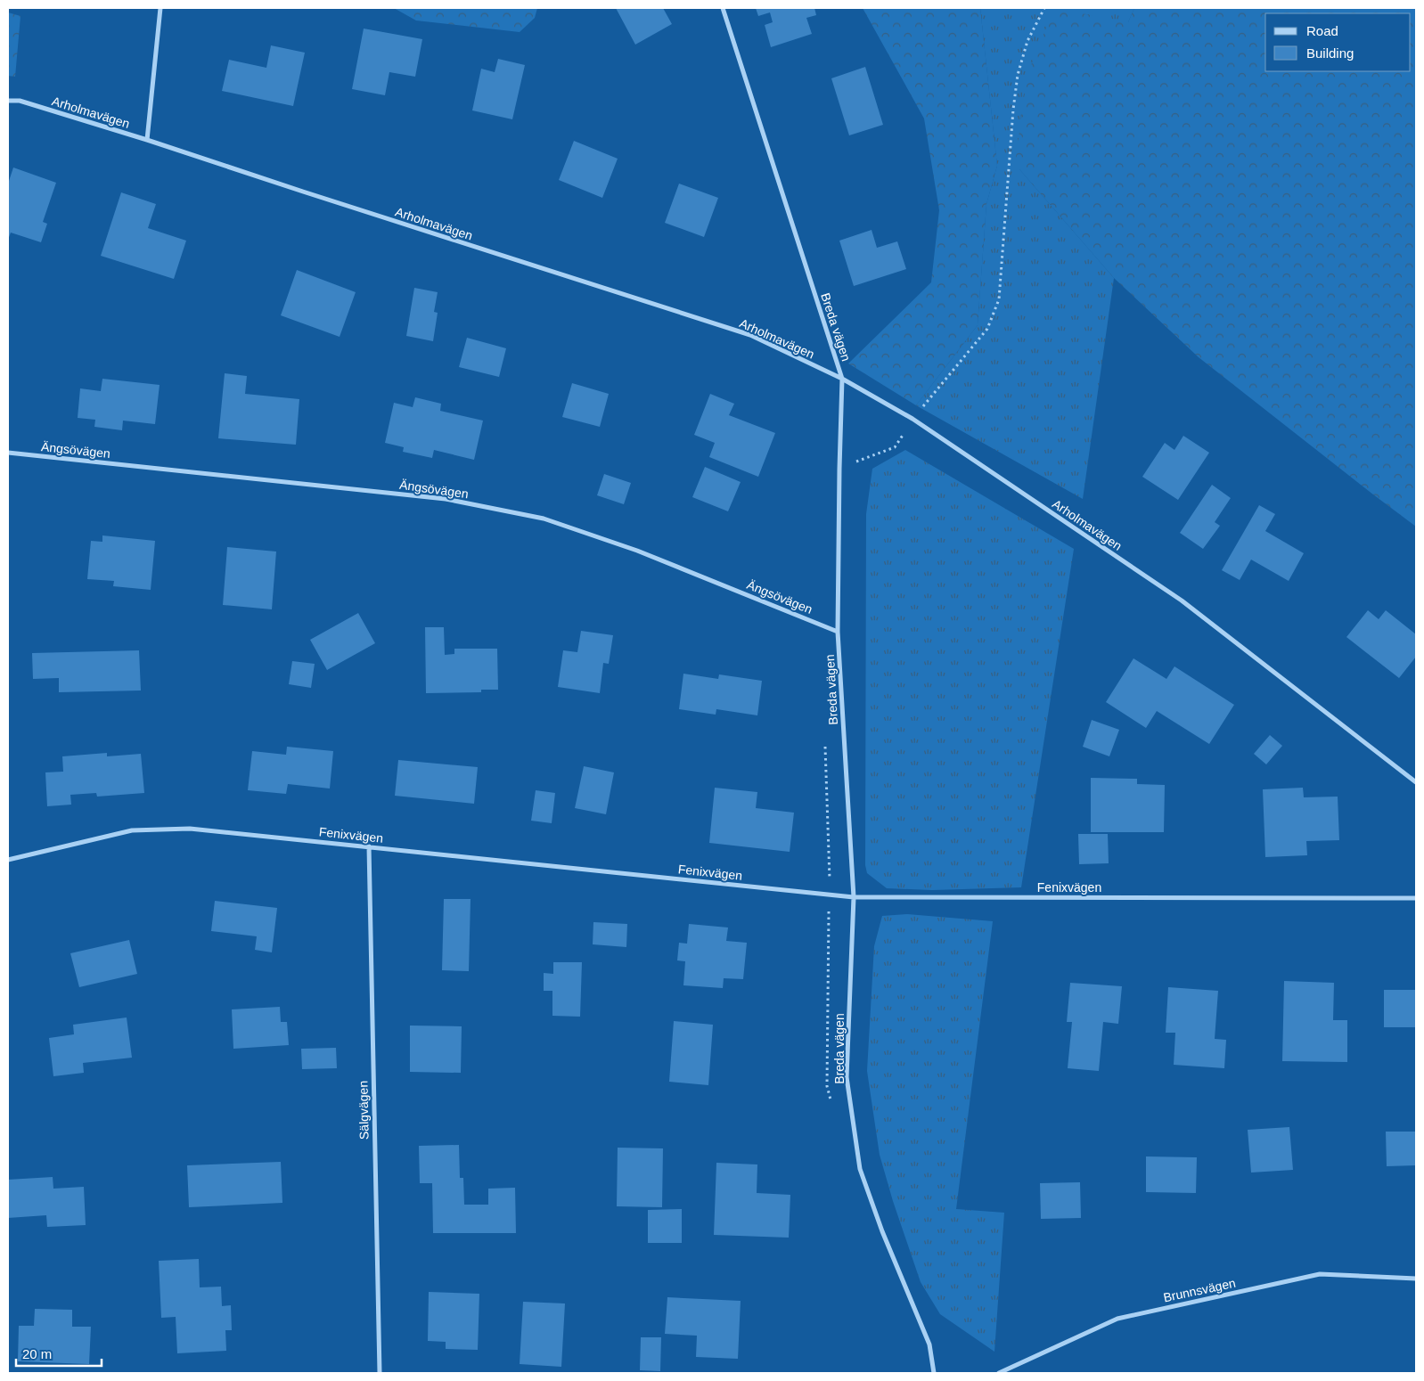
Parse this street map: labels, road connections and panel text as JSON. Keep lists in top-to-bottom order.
{
  "streets": {
    "street": [
      "Arholmavägen",
      "Breda vägen",
      "Ängsövägen",
      "Fenixvägen",
      "Sälgvägen",
      "Brunnsvägen"
    ]
  },
  "crossings": [
    ["Arholmavägen", "Breda vägen"],
    ["Breda vägen", "Ängsövägen"],
    ["Breda vägen", "Fenixvägen"],
    ["Fenixvägen", "Sälgvägen"]
  ],
  "legend": ["Road", "Building"],
  "scale_bar": "20 m"
}
